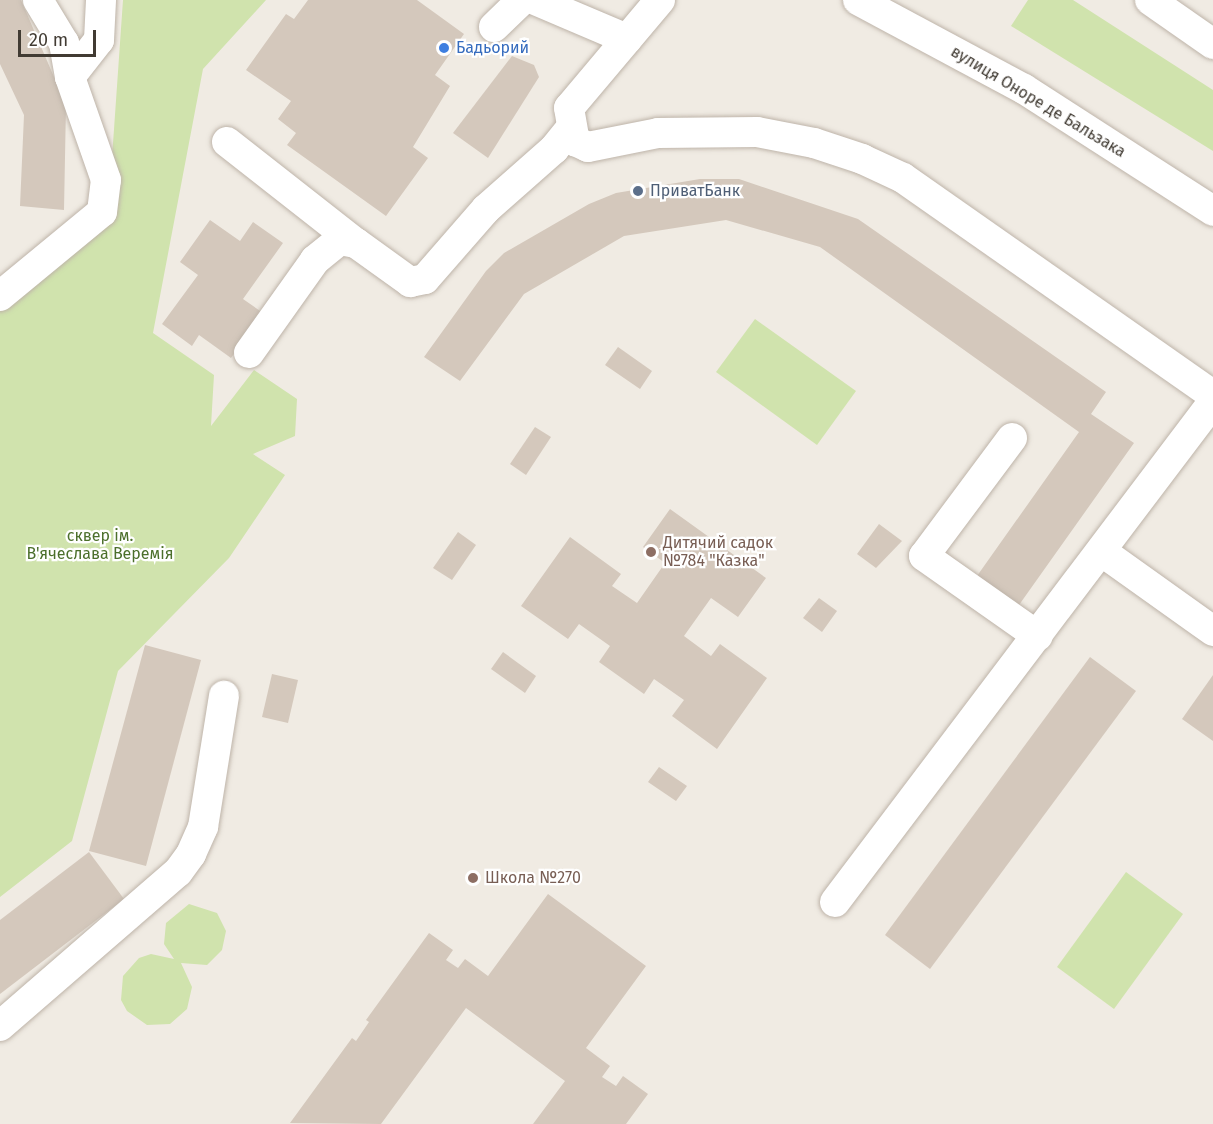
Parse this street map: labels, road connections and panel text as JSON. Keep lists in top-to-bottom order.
{
  "streets": {
    "street": ["вулиця Оноре де Бальзака"]
  },
  "parks": ["сквер ім. В'ячеслава Веремія"],
  "places": [
    "Бадьорий",
    "ПриватБанк",
    "Дитячий садок №784 \"Казка\"",
    "Школа №270"
  ],
  "scale_bar": "20 m"
}
